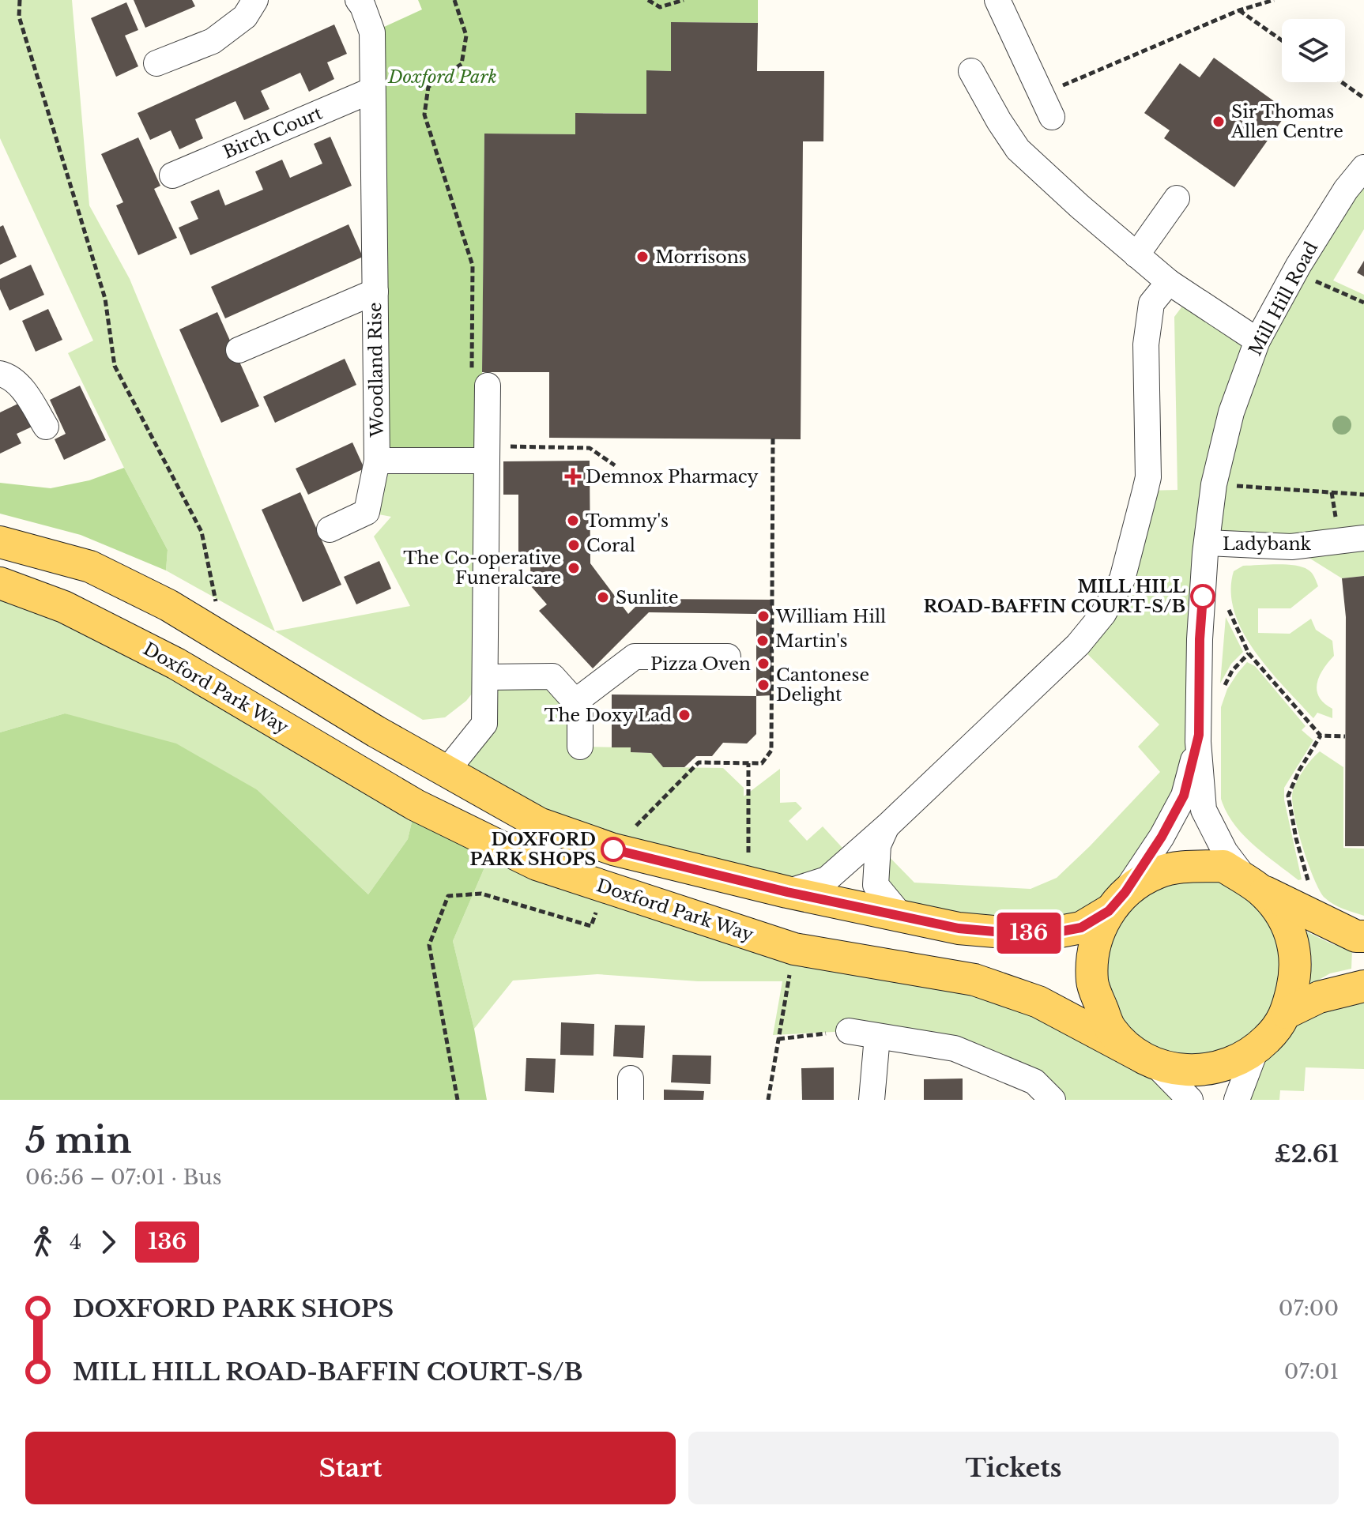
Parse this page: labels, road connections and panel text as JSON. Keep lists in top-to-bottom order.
{
  "streets": {
    "main road": ["Doxford Park Way"],
    "street": [
      "Birch Court",
      "Mill Hill Road",
      "Woodland Rise",
      "Ladybank"
    ]
  },
  "crossings": [
    ["Birch Court", "Woodland Rise"],
    ["Mill Hill Road", "Ladybank"],
    ["Mill Hill Road", "Doxford Park Way"]
  ],
  "parks": ["Doxford Park"],
  "places": {
    "other": [
      "Sir Thomas Allen Centre",
      "Morrisons",
      "Tommy's",
      "Coral",
      "The Co-operative Funeralcare",
      "MILL HILL ROAD-BAFFIN COURT-S/B",
      "Sunlite",
      "William Hill",
      "Martin's",
      "Pizza Oven",
      "Cantonese Delight",
      "The Doxy Lad",
      "DOXFORD PARK SHOPS"
    ],
    "health": ["Demnox Pharmacy"]
  },
  "lines": ["bus line 136"],
  "page": {
    "on_map": "136",
    "heading": ["5 min", "06:56 – 07:01 · Bus", "£2.61"],
    "legs": ["4", "136"],
    "list": [
      {
        "name": "DOXFORD PARK SHOPS",
        "value": "07:00"
      },
      {
        "name": "MILL HILL ROAD-BAFFIN COURT-S/B",
        "value": "07:01"
      }
    ],
    "buttons": ["Start", "Tickets"]
  }
}
